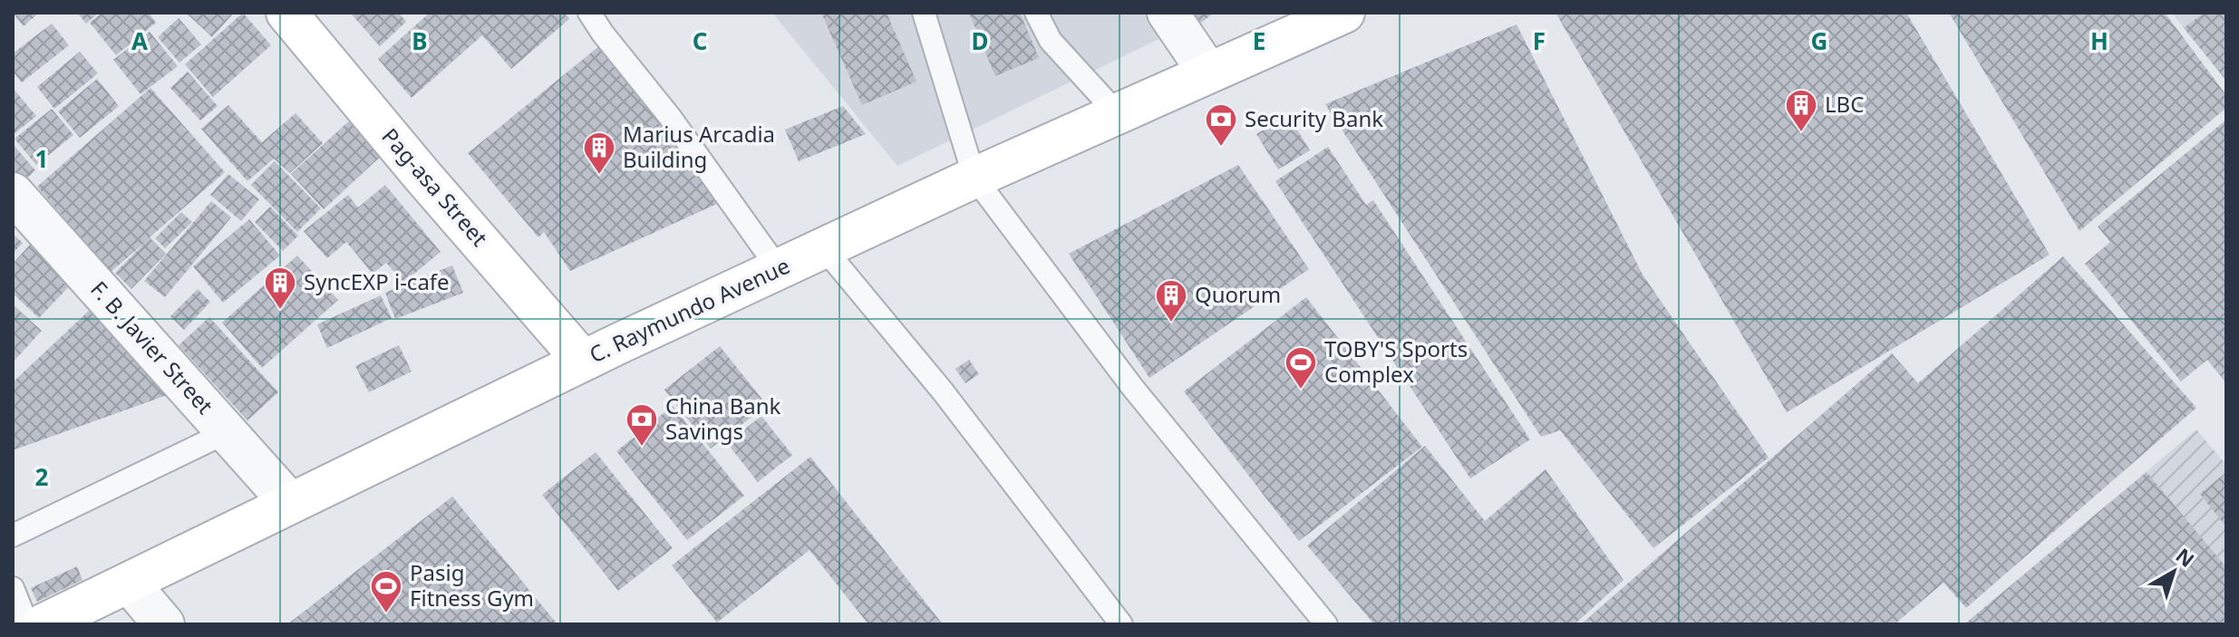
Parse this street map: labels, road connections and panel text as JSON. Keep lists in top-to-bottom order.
{
  "streets": {
    "main road": ["Pag-asa Street", "C. Raymundo Avenue"],
    "street": ["F. B. Javier Street"]
  },
  "crossings": [
    ["Pag-asa Street", "C. Raymundo Avenue"],
    ["C. Raymundo Avenue", "F. B. Javier Street"]
  ],
  "places": {
    "building": [
      "LBC",
      "Marius Arcadia Building",
      "SyncEXP i-cafe",
      "Quorum"
    ],
    "bank": ["Security Bank", "China Bank Savings"],
    "sports": ["TOBY'S Sports Complex", "Pasig Fitness Gym"]
  },
  "north": "top right",
  "grid": {
    "columns": [
      "A",
      "B",
      "C",
      "D",
      "E",
      "F",
      "G",
      "H"
    ],
    "rows": ["1", "2"]
  }
}
